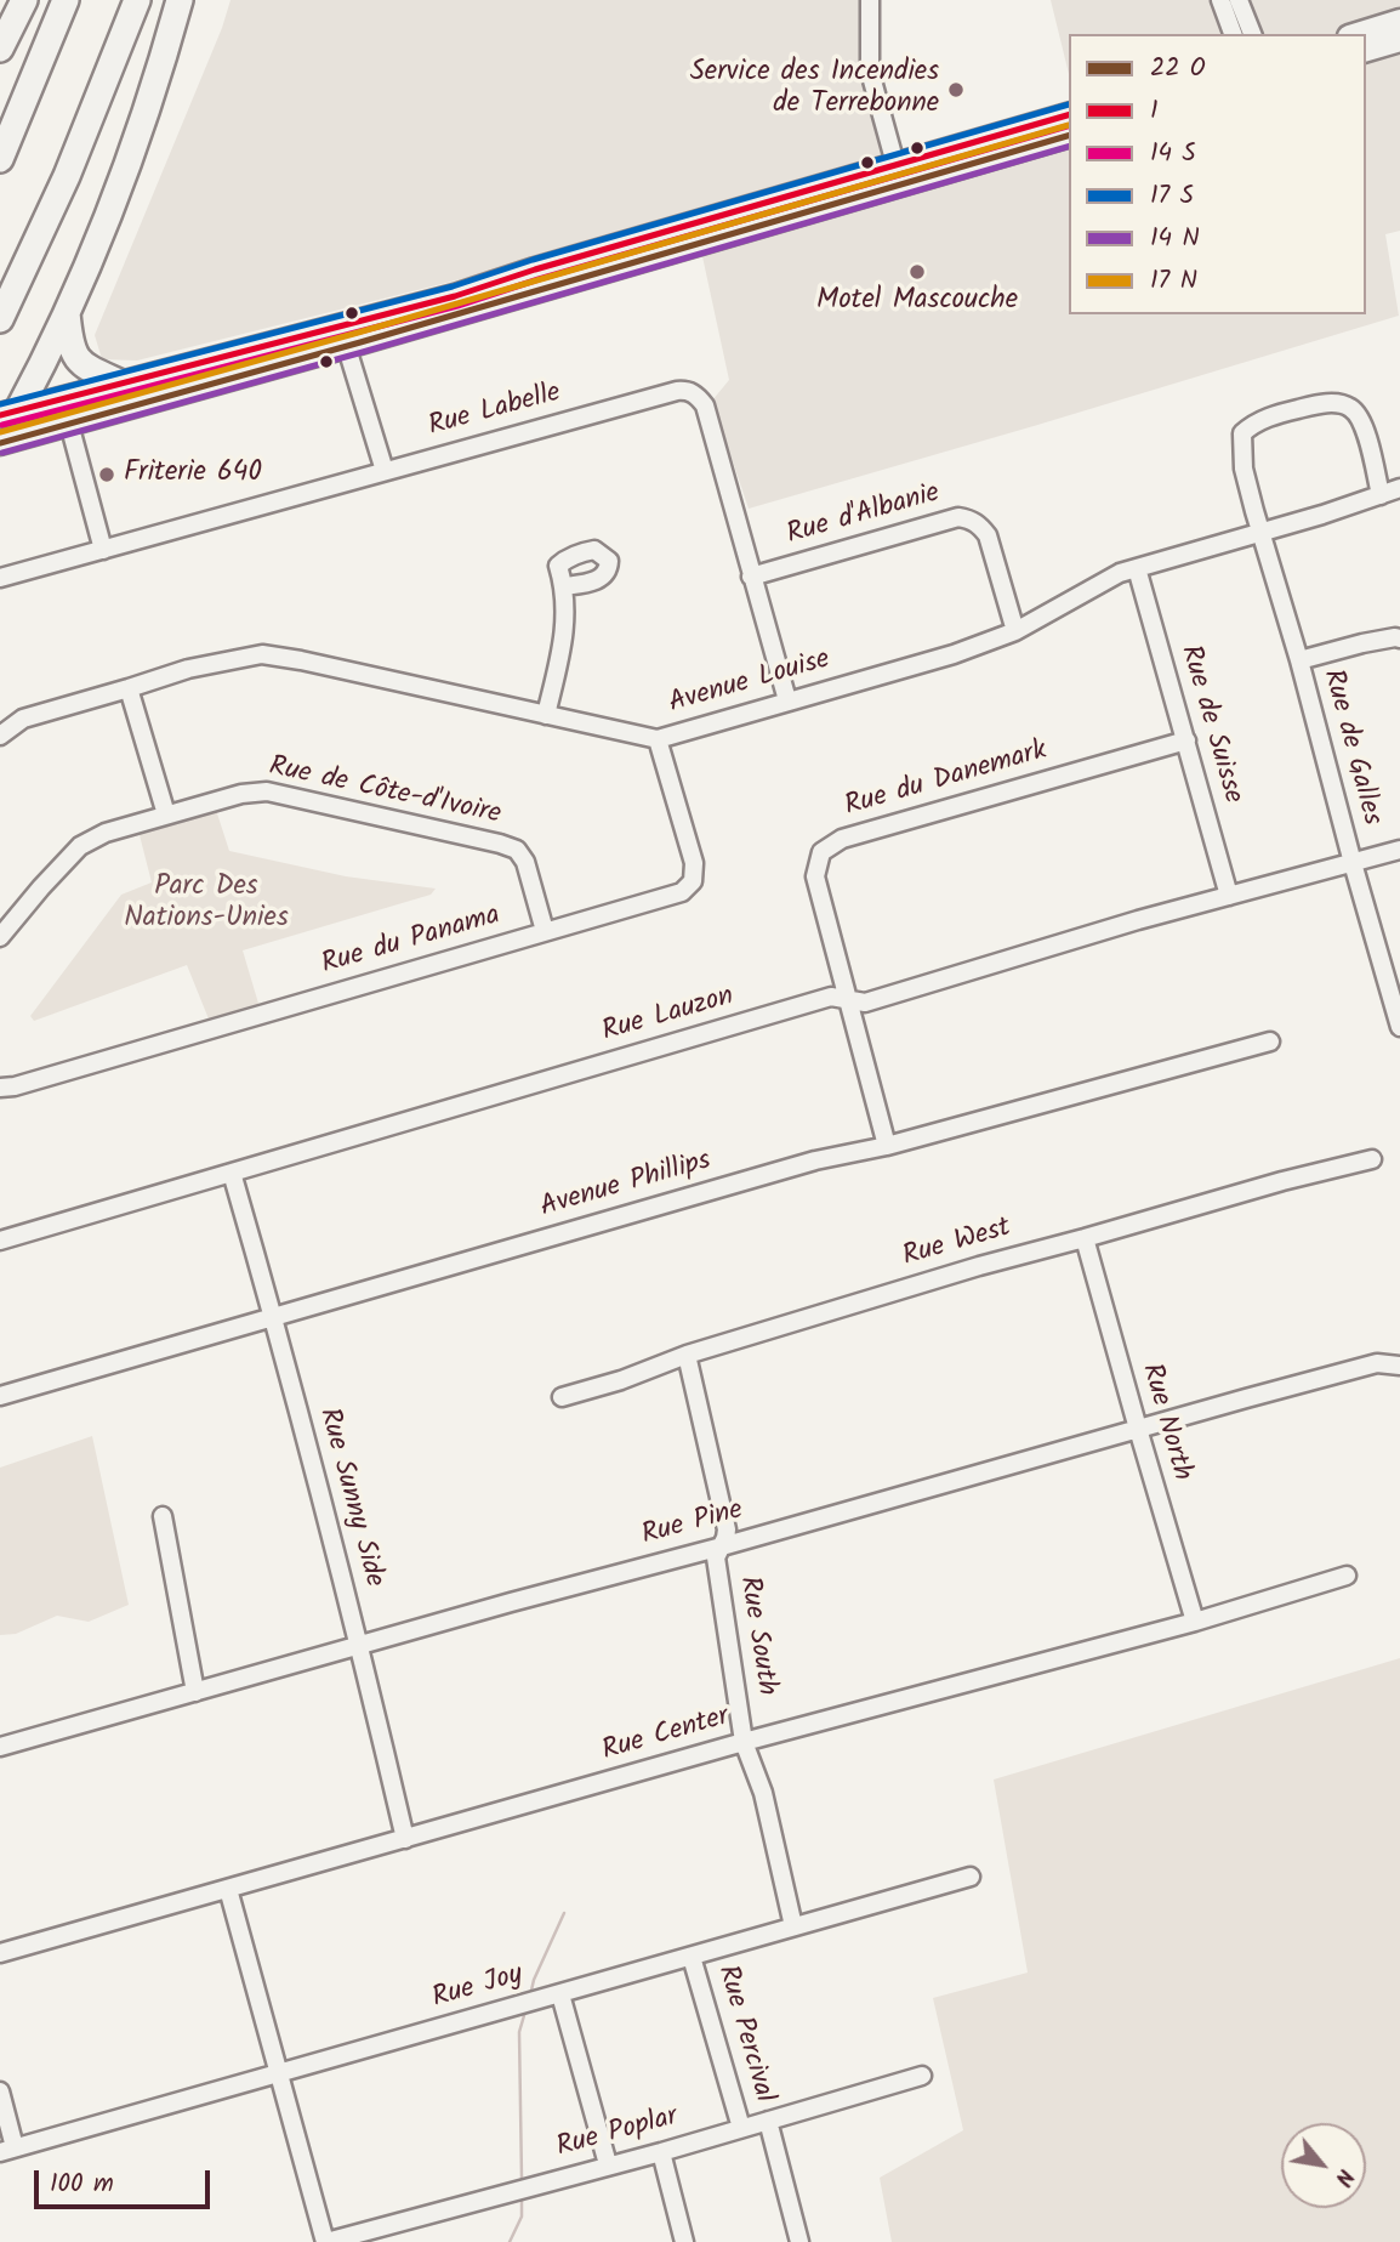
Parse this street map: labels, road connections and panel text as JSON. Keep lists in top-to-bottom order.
{
  "streets": {
    "street": [
      "Rue Labelle",
      "Rue d'Albanie",
      "Avenue Louise",
      "Rue de Suisse",
      "Rue de Galles",
      "Rue du Danemark",
      "Rue de Côte-d'Ivoire",
      "Rue du Panama",
      "Rue Lauzon",
      "Avenue Phillips",
      "Rue West",
      "Rue North",
      "Rue Sunny Side",
      "Rue Pine",
      "Rue South",
      "Rue Center",
      "Rue Joy",
      "Rue Percival",
      "Rue Poplar"
    ]
  },
  "crossings": [
    ["Rue Labelle", "Rue d'Albanie"],
    ["Rue Labelle", "Avenue Louise"],
    ["Rue d'Albanie", "Avenue Louise"],
    ["Avenue Louise", "Rue de Suisse"],
    ["Avenue Louise", "Rue de Galles"],
    ["Avenue Louise", "Rue du Panama"],
    ["Rue de Suisse", "Rue du Danemark"],
    ["Rue de Suisse", "Rue Lauzon"],
    ["Rue de Galles", "Rue Lauzon"],
    ["Rue du Danemark", "Rue Lauzon"],
    ["Rue du Danemark", "Avenue Phillips"],
    ["Rue de Côte-d'Ivoire", "Rue du Panama"],
    ["Rue Lauzon", "Rue Sunny Side"],
    ["Avenue Phillips", "Rue Sunny Side"],
    ["Rue West", "Rue North"],
    ["Rue West", "Rue South"],
    ["Rue North", "Rue Pine"],
    ["Rue North", "Rue Center"],
    ["Rue Sunny Side", "Rue Pine"],
    ["Rue Sunny Side", "Rue Center"],
    ["Rue Pine", "Rue South"],
    ["Rue South", "Rue Center"],
    ["Rue South", "Rue Joy"],
    ["Rue Joy", "Rue Percival"],
    ["Rue Percival", "Rue Poplar"]
  ],
  "parks": ["Parc Des Nations-Unies"],
  "places": ["Service des Incendies de Terrebonne", "Motel Mascouche", "Friterie 640"],
  "lines": ["transit line 1"],
  "legend": [
    "22 O",
    "1",
    "14 S",
    "17 S",
    "14 N",
    "17 N"
  ],
  "scale_bar": "100 m",
  "north": "bottom right"
}
